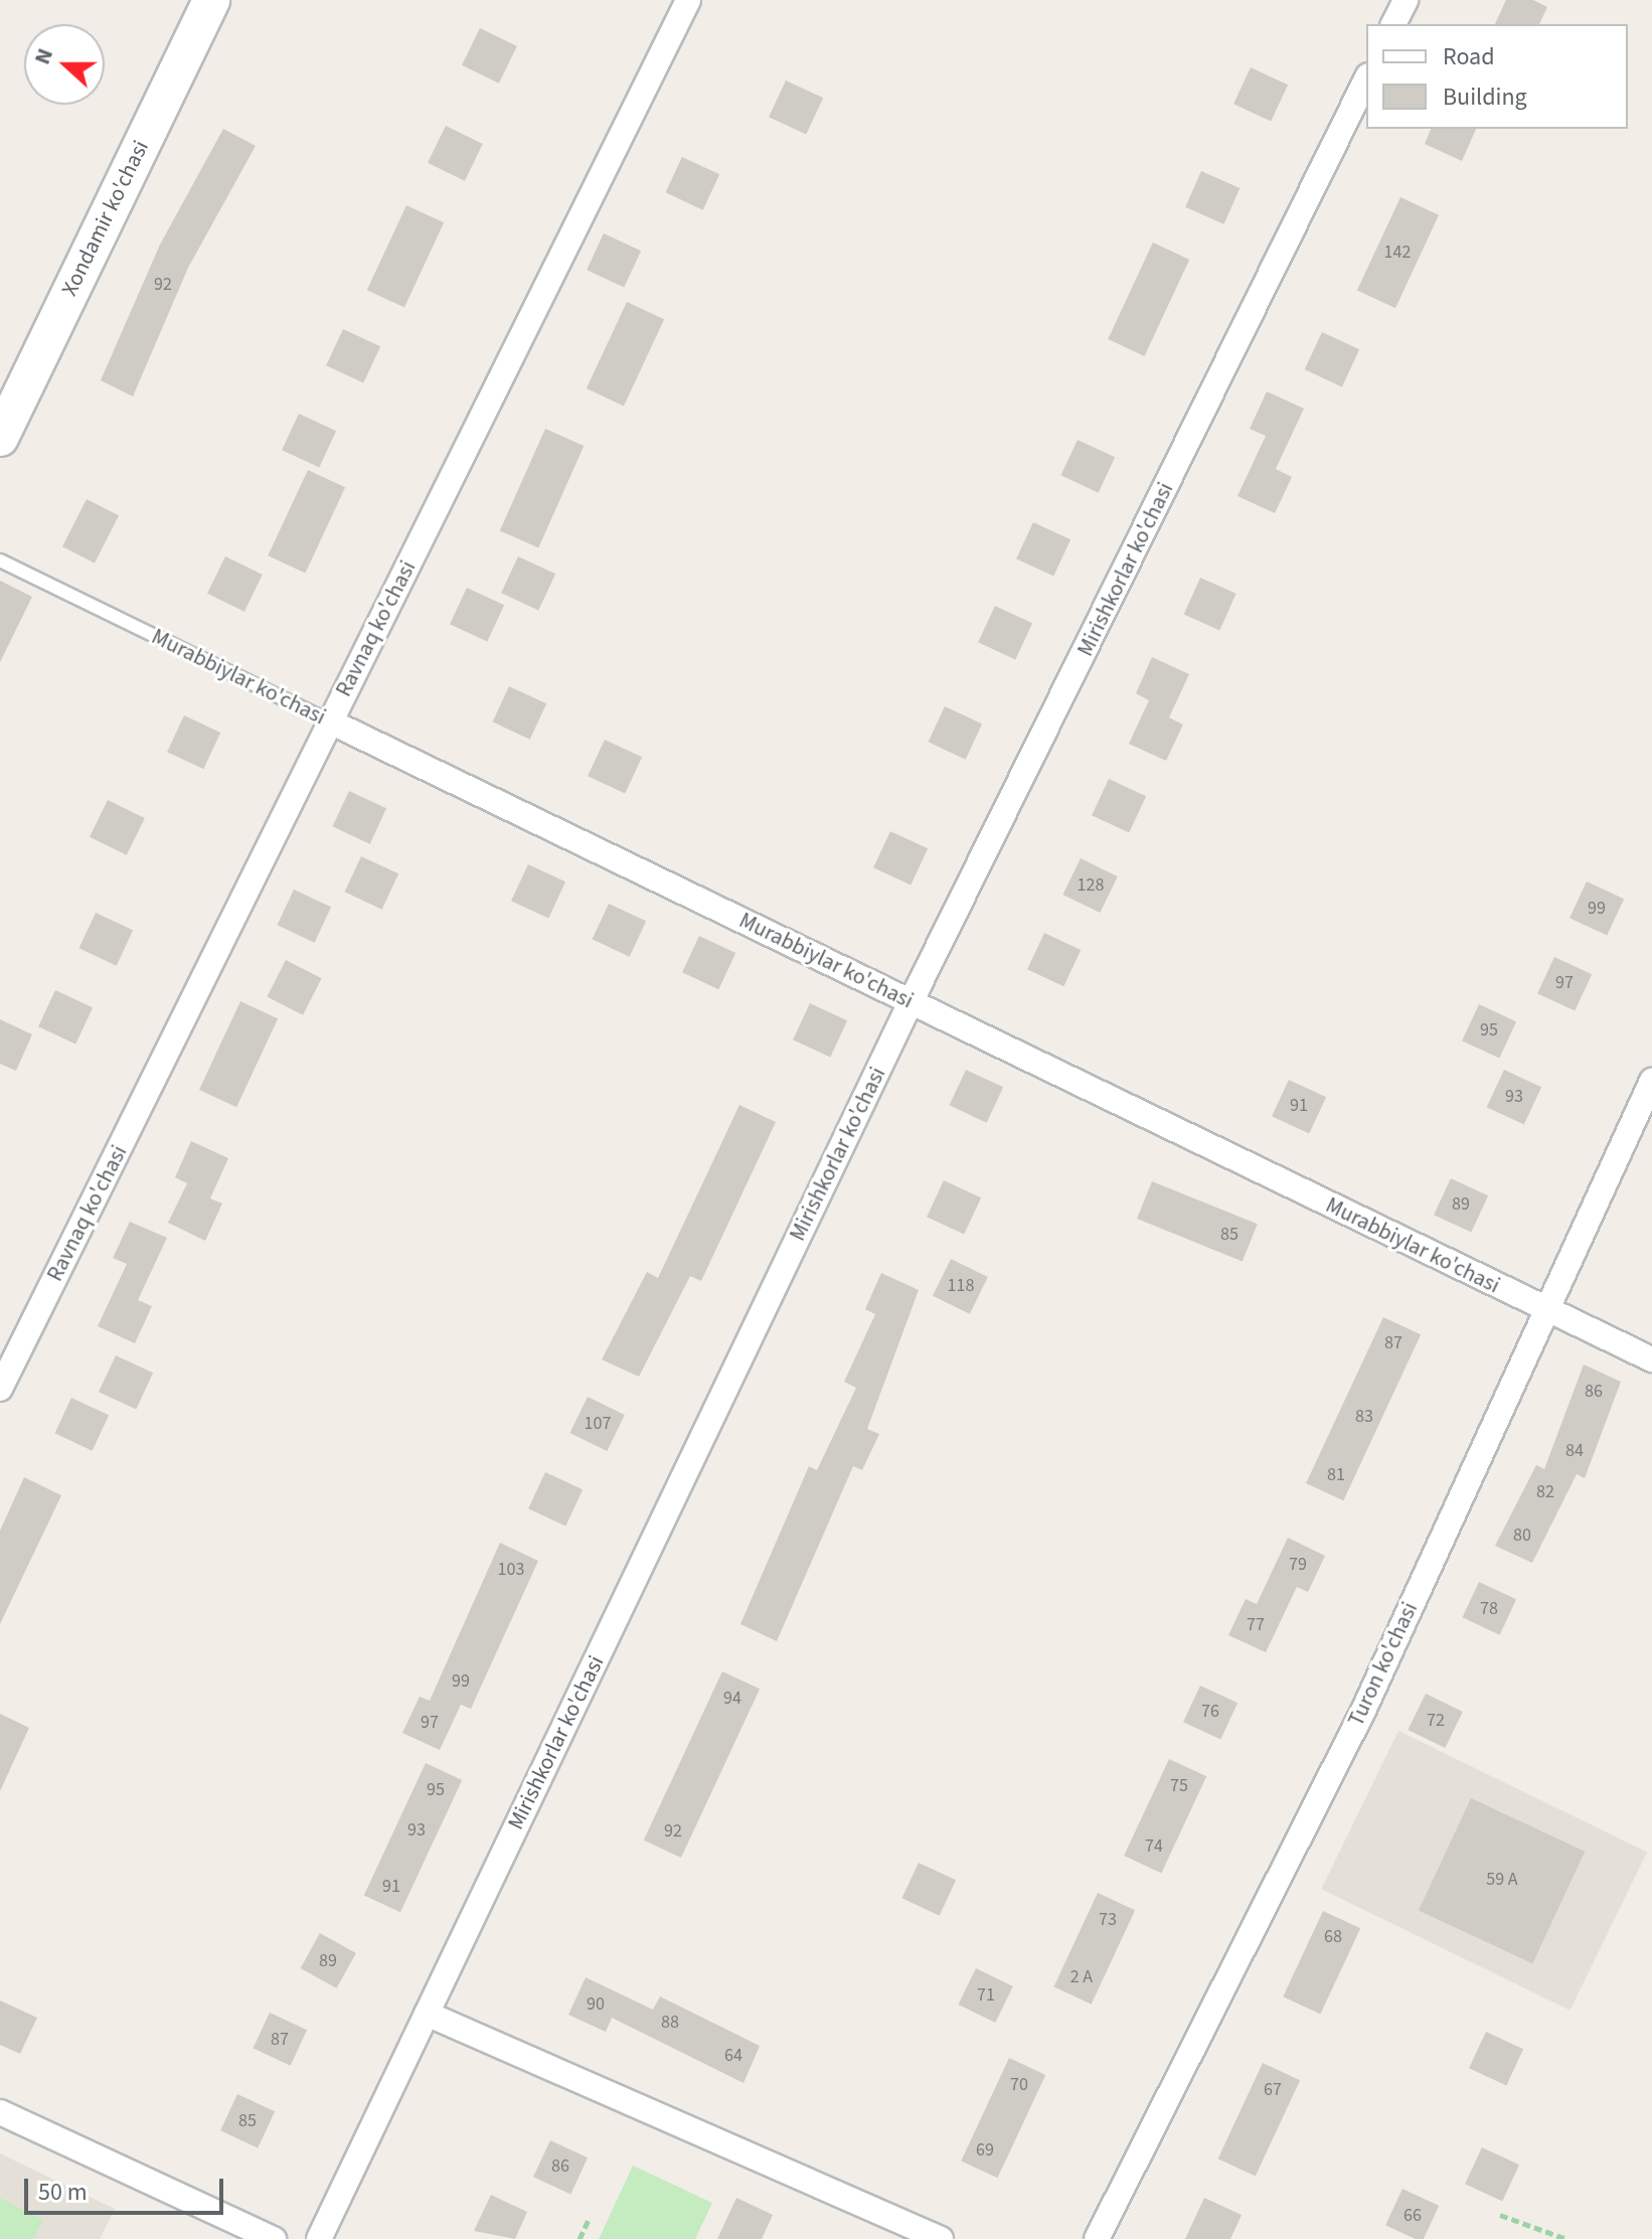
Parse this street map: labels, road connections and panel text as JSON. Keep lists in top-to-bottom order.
{
  "streets": {
    "main road": ["Xondamir ko'chasi"],
    "street": [
      "Mirishkorlar ko'chasi",
      "Ravnaq ko'chasi",
      "Murabbiylar ko'chasi",
      "Turon ko'chasi"
    ]
  },
  "crossings": [
    ["Mirishkorlar ko'chasi", "Murabbiylar ko'chasi"],
    ["Ravnaq ko'chasi", "Murabbiylar ko'chasi"],
    ["Murabbiylar ko'chasi", "Turon ko'chasi"]
  ],
  "house_numbers": [
    "142",
    "92",
    "128",
    "99",
    "97",
    "95",
    "93",
    "91",
    "89",
    "85",
    "118",
    "87",
    "86",
    "83",
    "107",
    "84",
    "81",
    "82",
    "80",
    "79",
    "103",
    "78",
    "77",
    "99",
    "94",
    "76",
    "72",
    "97",
    "75",
    "95",
    "93",
    "92",
    "74",
    "59 А",
    "91",
    "73",
    "68",
    "89",
    "2 А",
    "71",
    "90",
    "88",
    "87",
    "64",
    "70",
    "67",
    "85",
    "69",
    "86",
    "66"
  ],
  "legend": ["Road", "Building"],
  "scale_bar": "50 m",
  "north": "left"
}
